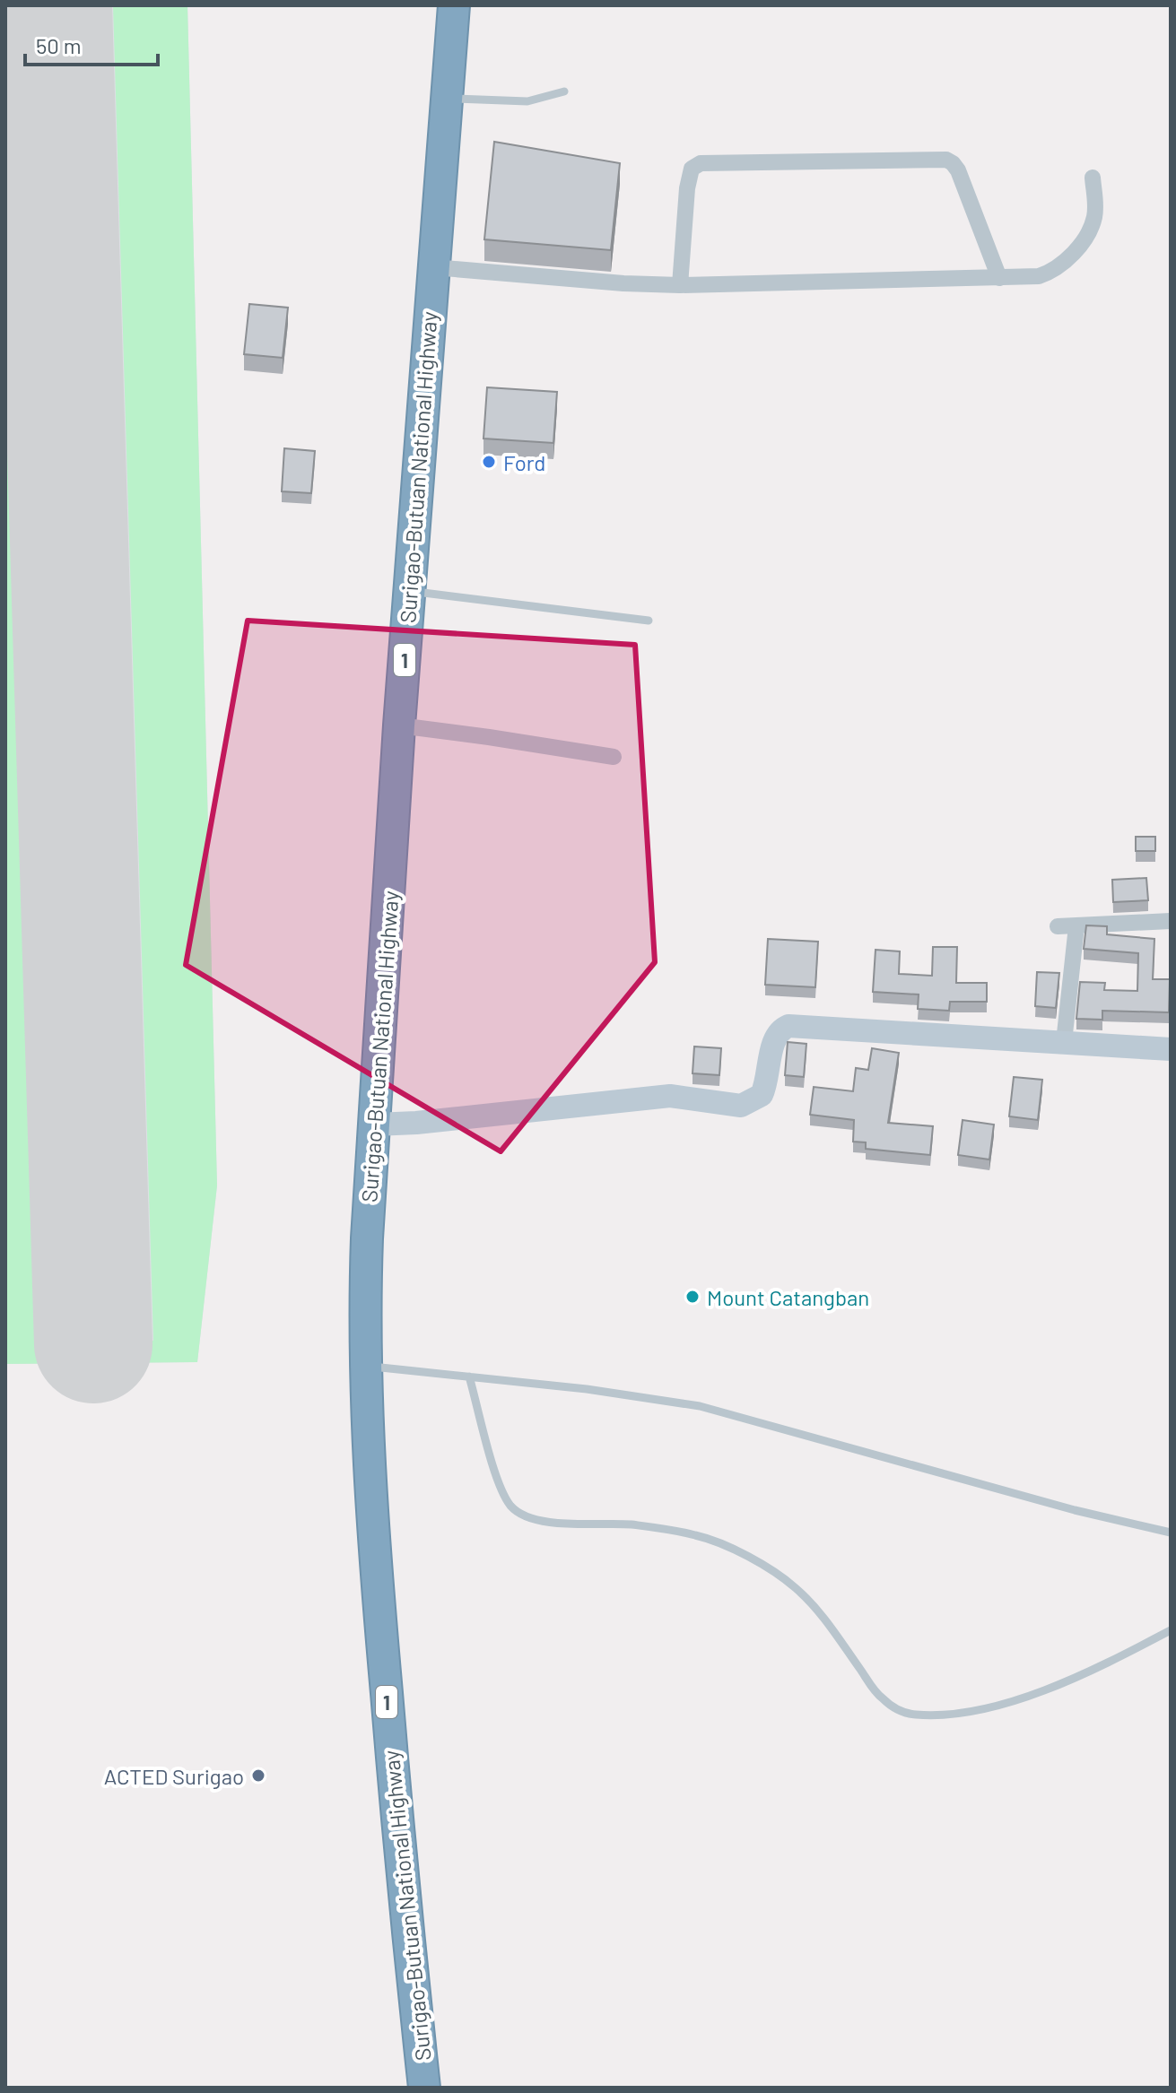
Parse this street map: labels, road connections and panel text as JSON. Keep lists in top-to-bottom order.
{
  "streets": {
    "highway": ["Surigao-Butuan National Highway", "1"]
  },
  "places": ["Ford", "Mount Catangban", "ACTED Surigao"],
  "scale_bar": "50 m"
}
